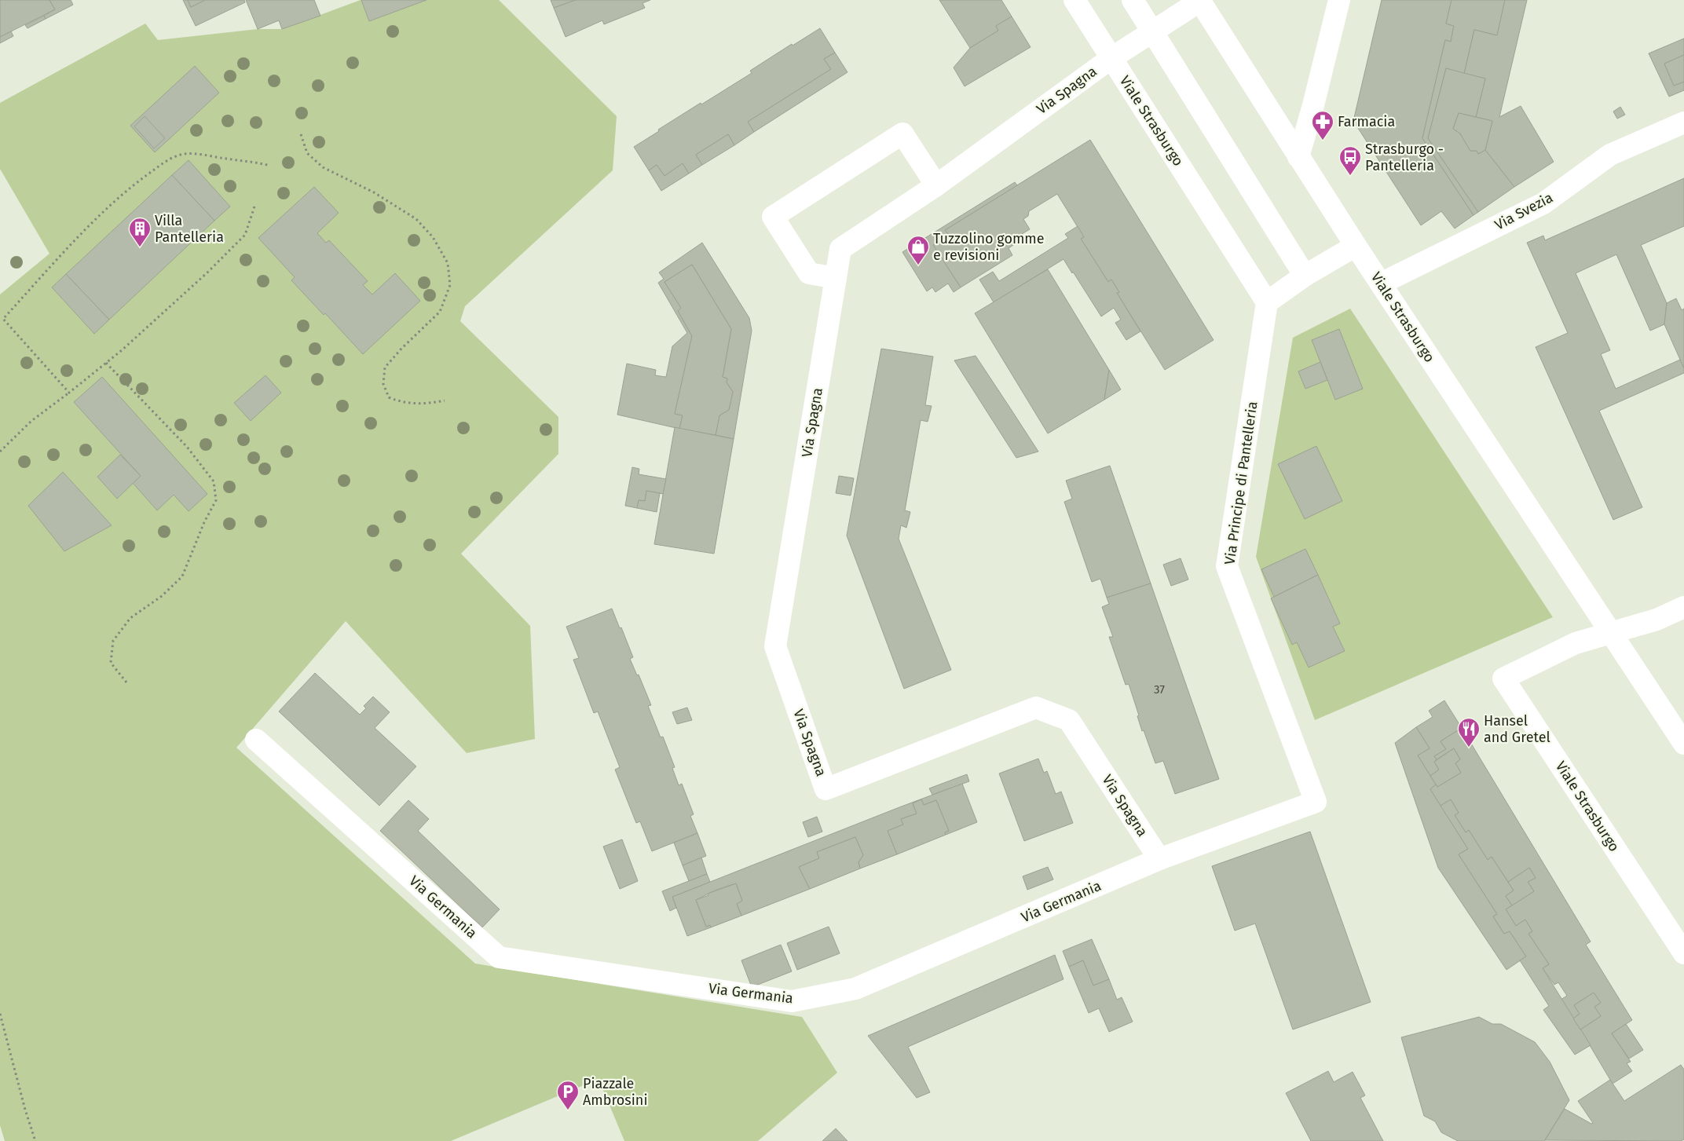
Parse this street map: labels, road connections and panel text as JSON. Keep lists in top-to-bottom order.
{
  "streets": {
    "street": [
      "Via Spagna",
      "Viale Strasburgo",
      "Via Svezia",
      "Via Principe di Pantelleria",
      "Via Germania"
    ]
  },
  "crossings": [
    ["Via Spagna", "Viale Strasburgo"],
    ["Via Spagna", "Via Germania"],
    ["Viale Strasburgo", "Via Svezia"],
    ["Viale Strasburgo", "Via Principe di Pantelleria"],
    ["Via Principe di Pantelleria", "Via Germania"]
  ],
  "places": {
    "pharmacy": ["Farmacia"],
    "bus stop": ["Strasburgo - Pantelleria"],
    "building": ["Villa Pantelleria"],
    "shop": ["Tuzzolino gomme e revisioni"],
    "restaurant": ["Hansel and Gretel"],
    "parking": ["Piazzale Ambrosini"]
  },
  "house_numbers": ["37"]
}
